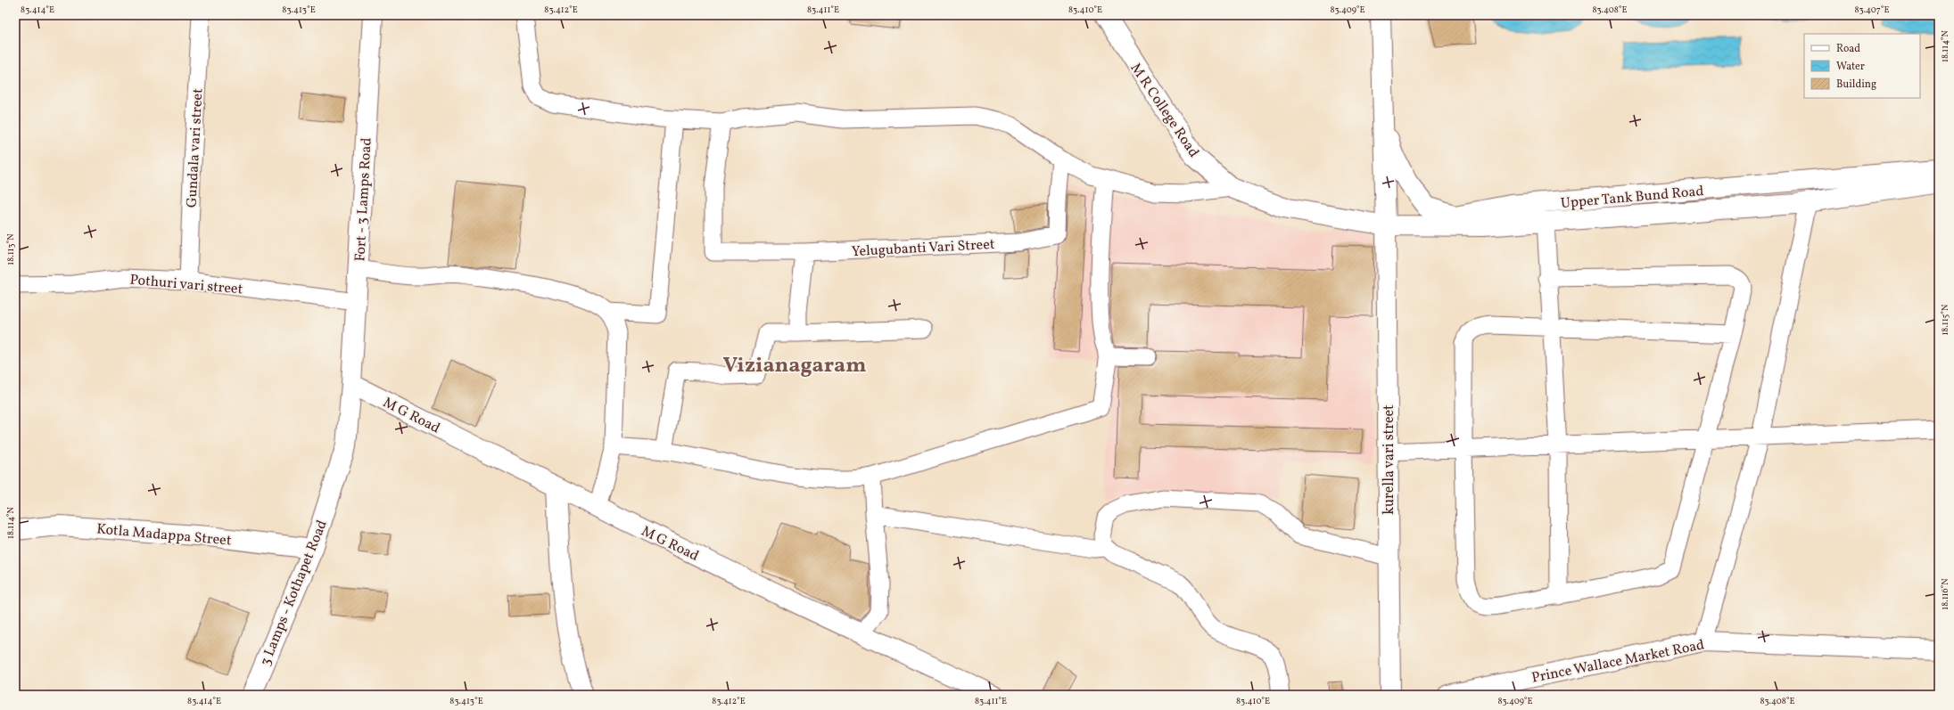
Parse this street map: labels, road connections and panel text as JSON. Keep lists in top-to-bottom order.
{
  "streets": {
    "street": [
      "M R College Road",
      "Gundala vari street",
      "Upper Tank Bund Road",
      "Fort - 3 Lamps Road",
      "Yelugubanti Vari Street",
      "Pothuri vari street",
      "M G Road",
      "kurella vari street",
      "Kotla Madappa Street",
      "3 Lamps - Kothapet Road",
      "Prince Wallace Market Road"
    ]
  },
  "crossings": [
    ["M R College Road", "Upper Tank Bund Road"],
    ["M R College Road", "kurella vari street"],
    ["Gundala vari street", "Pothuri vari street"],
    ["Upper Tank Bund Road", "kurella vari street"],
    ["Fort - 3 Lamps Road", "Pothuri vari street"],
    ["Fort - 3 Lamps Road", "M G Road"],
    ["Fort - 3 Lamps Road", "3 Lamps - Kothapet Road"],
    ["M G Road", "3 Lamps - Kothapet Road"],
    ["Kotla Madappa Street", "3 Lamps - Kothapet Road"]
  ],
  "districts": ["Vizianagaram"],
  "legend": ["Road", "Water", "Building"],
  "coordinates": [
    "83.414°E",
    "83.413°E",
    "83.412°E",
    "83.411°E",
    "83.410°E",
    "83.409°E",
    "83.408°E",
    "83.407°E",
    "18.114°N",
    "18.113°N",
    "18.115°N",
    "18.116°N"
  ]
}
